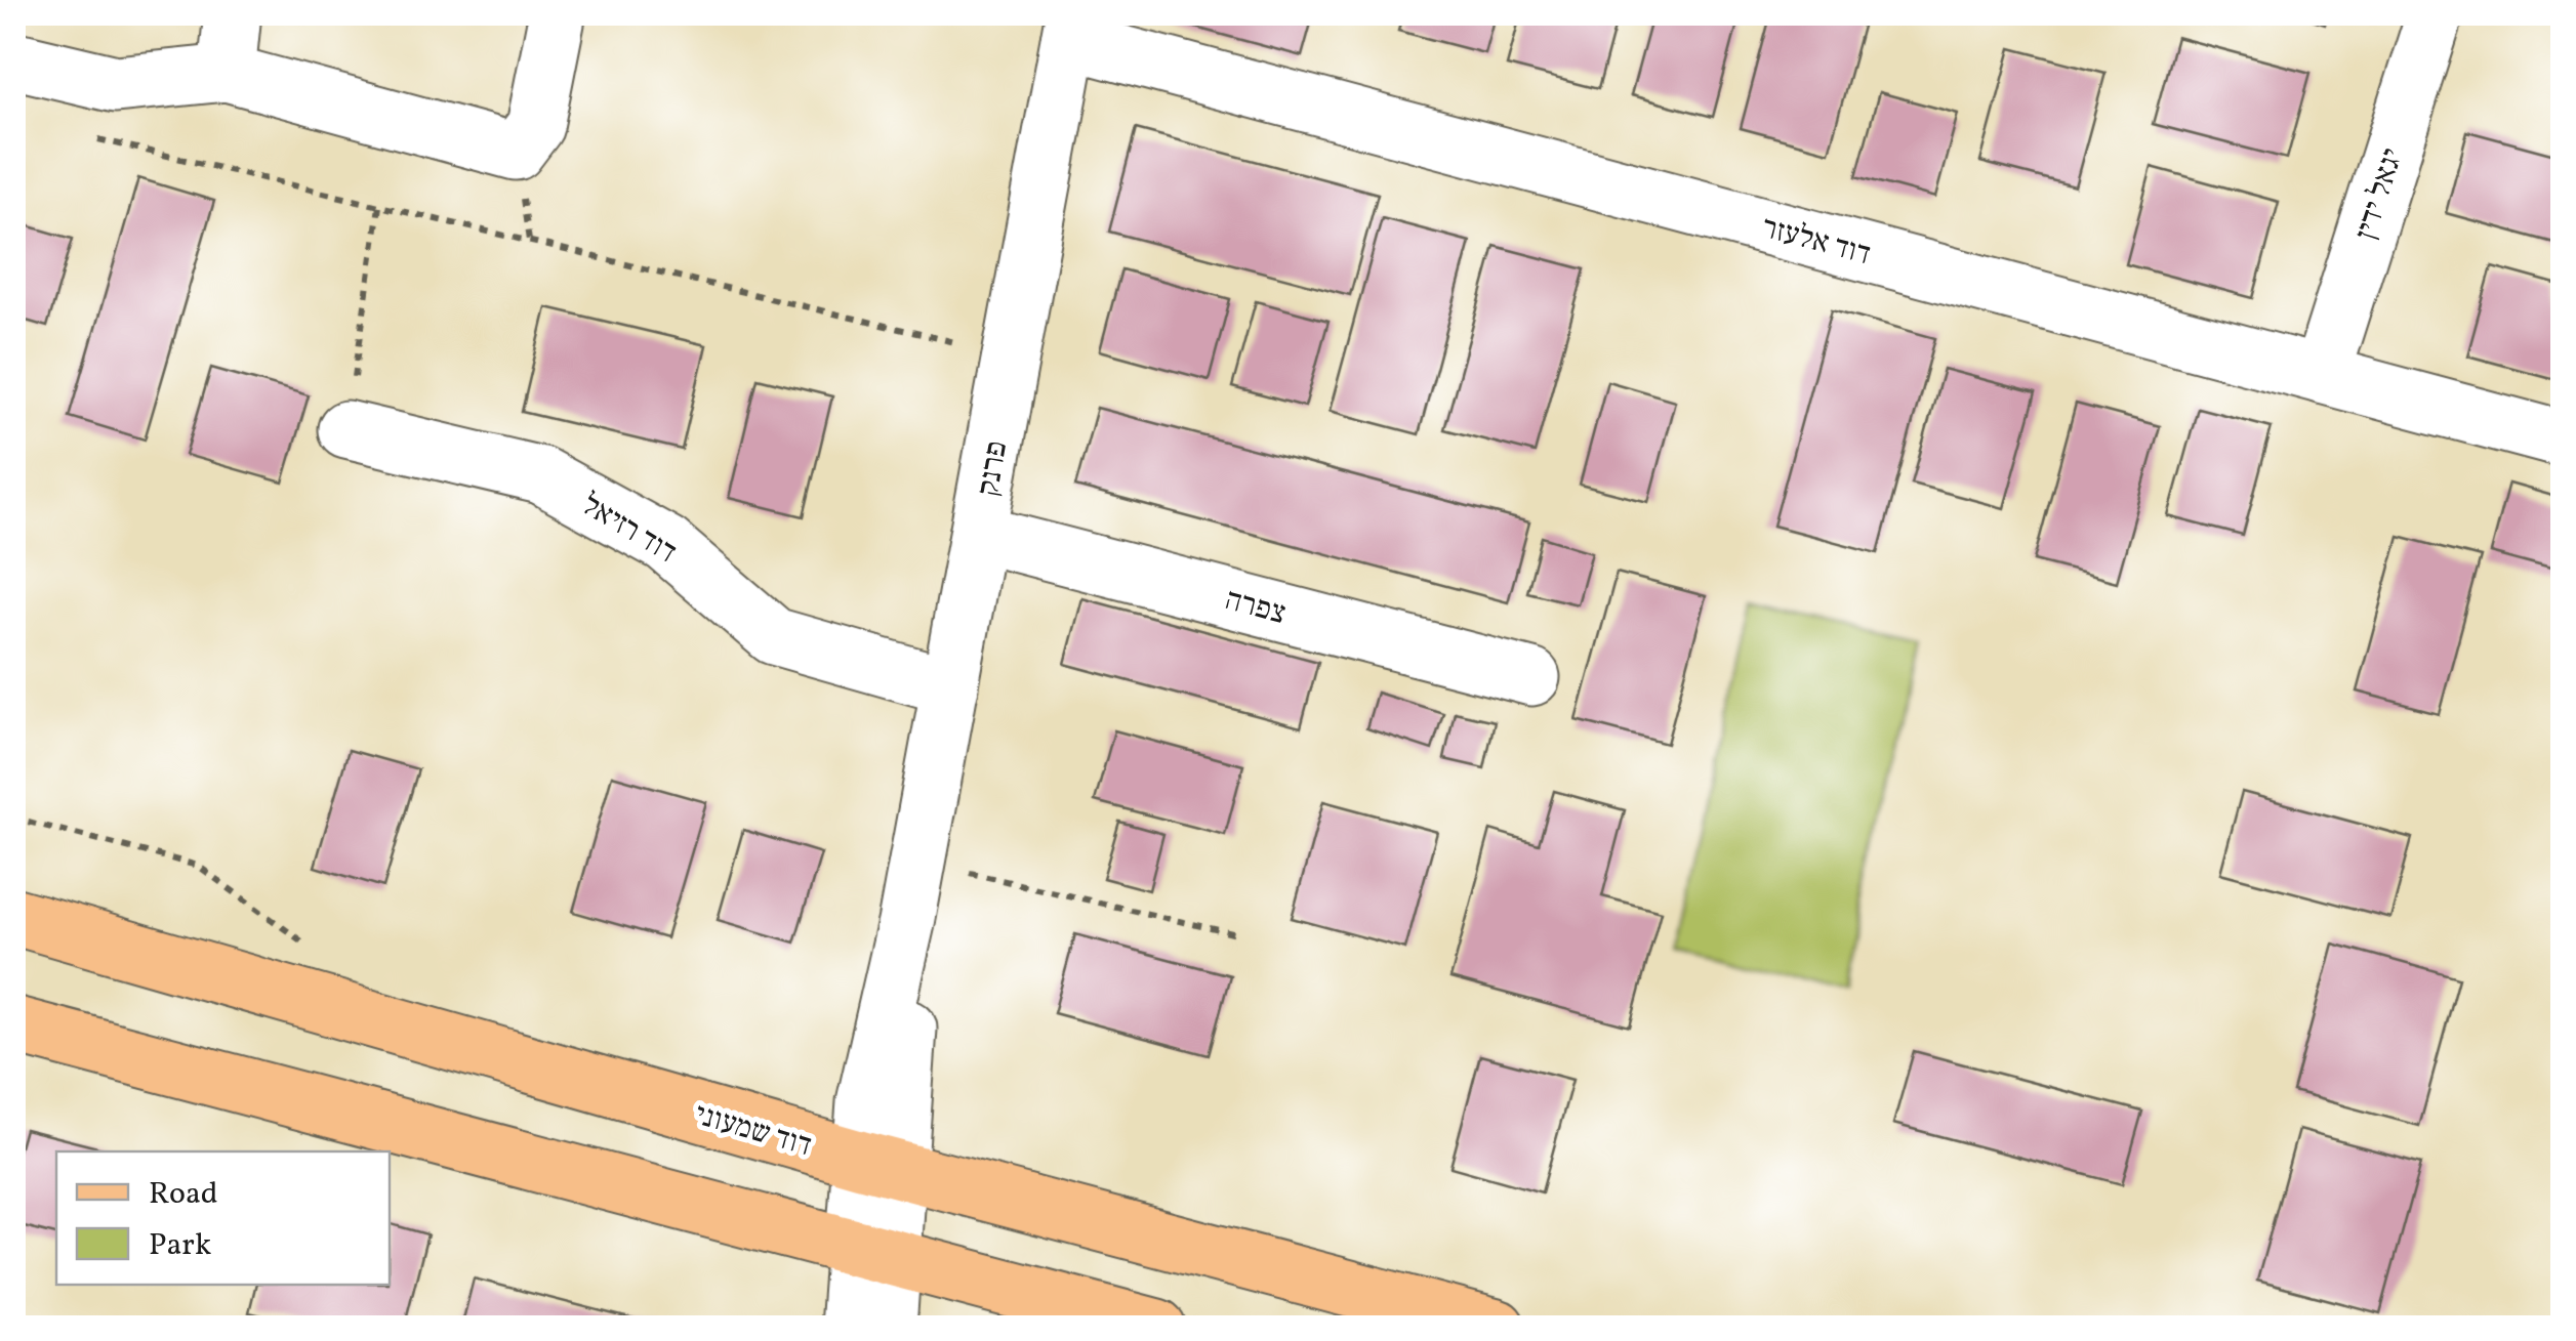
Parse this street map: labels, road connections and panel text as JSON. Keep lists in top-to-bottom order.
{
  "streets": {
    "main road": ["דוד שמעוני"],
    "street": [
      "יגאל ידין",
      "דוד אלעזר",
      "פרנק",
      "דוד רזיאל",
      "צפרה"
    ]
  },
  "crossings": [
    ["יגאל ידין", "דוד אלעזר"],
    ["דוד אלעזר", "פרנק"],
    ["פרנק", "דוד רזיאל"],
    ["פרנק", "צפרה"],
    ["פרנק", "דוד שמעוני"]
  ],
  "legend": ["Road", "Park"]
}
